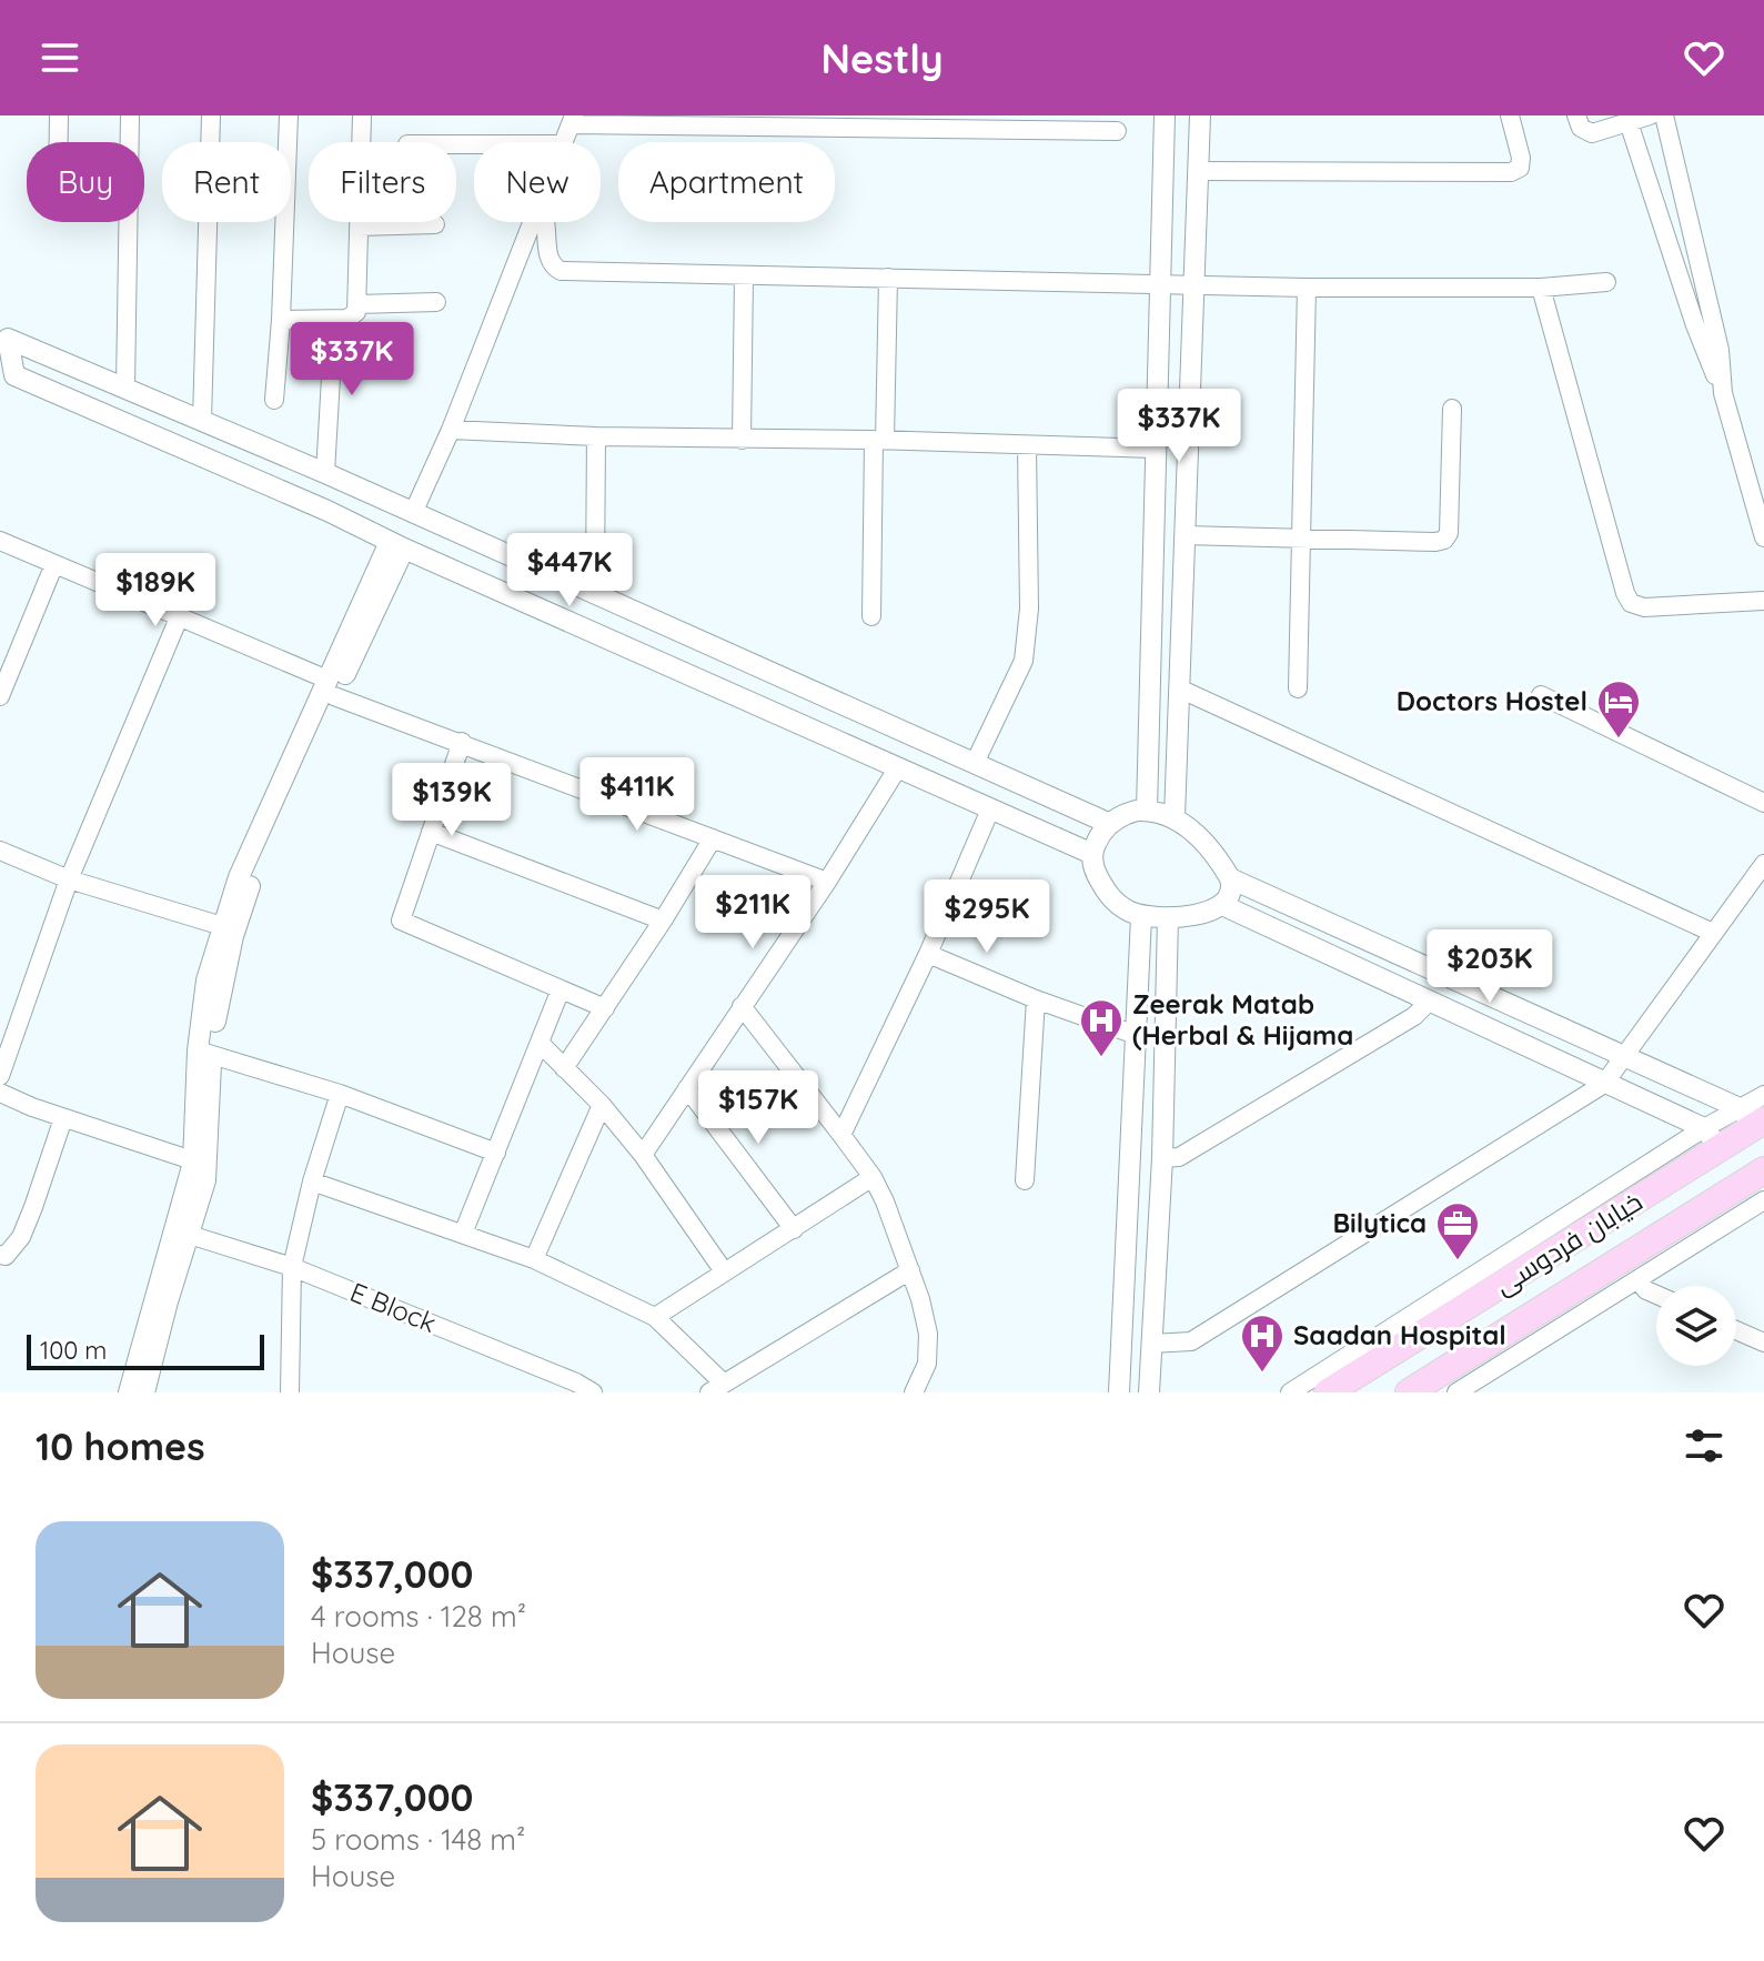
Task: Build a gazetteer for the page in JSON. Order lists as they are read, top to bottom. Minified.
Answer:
{"streets":{"main road":["خیابان فردوسی"],"street":["E Block"]},"places":{"hotel":["Doctors Hostel"],"hospital":["Zeerak Matab (Herbal & Hijama","Saadan Hospital"],"office":["Bilytica"]},"scale_bar":"100 m","page":{"header":"Nestly","chip":["Buy","Rent","Filters","New","Apartment"],"price":["$337K","$337K","$447K","$189K","$411K","$139K","$211K","$295K","$203K","$157K"],"scale":"100 m","heading":"10 homes","list":[{"name":"$337,000","note":"4 rooms · 128 m² · House"},{"name":"$337,000","note":"5 rooms · 148 m² · House"}]}}
